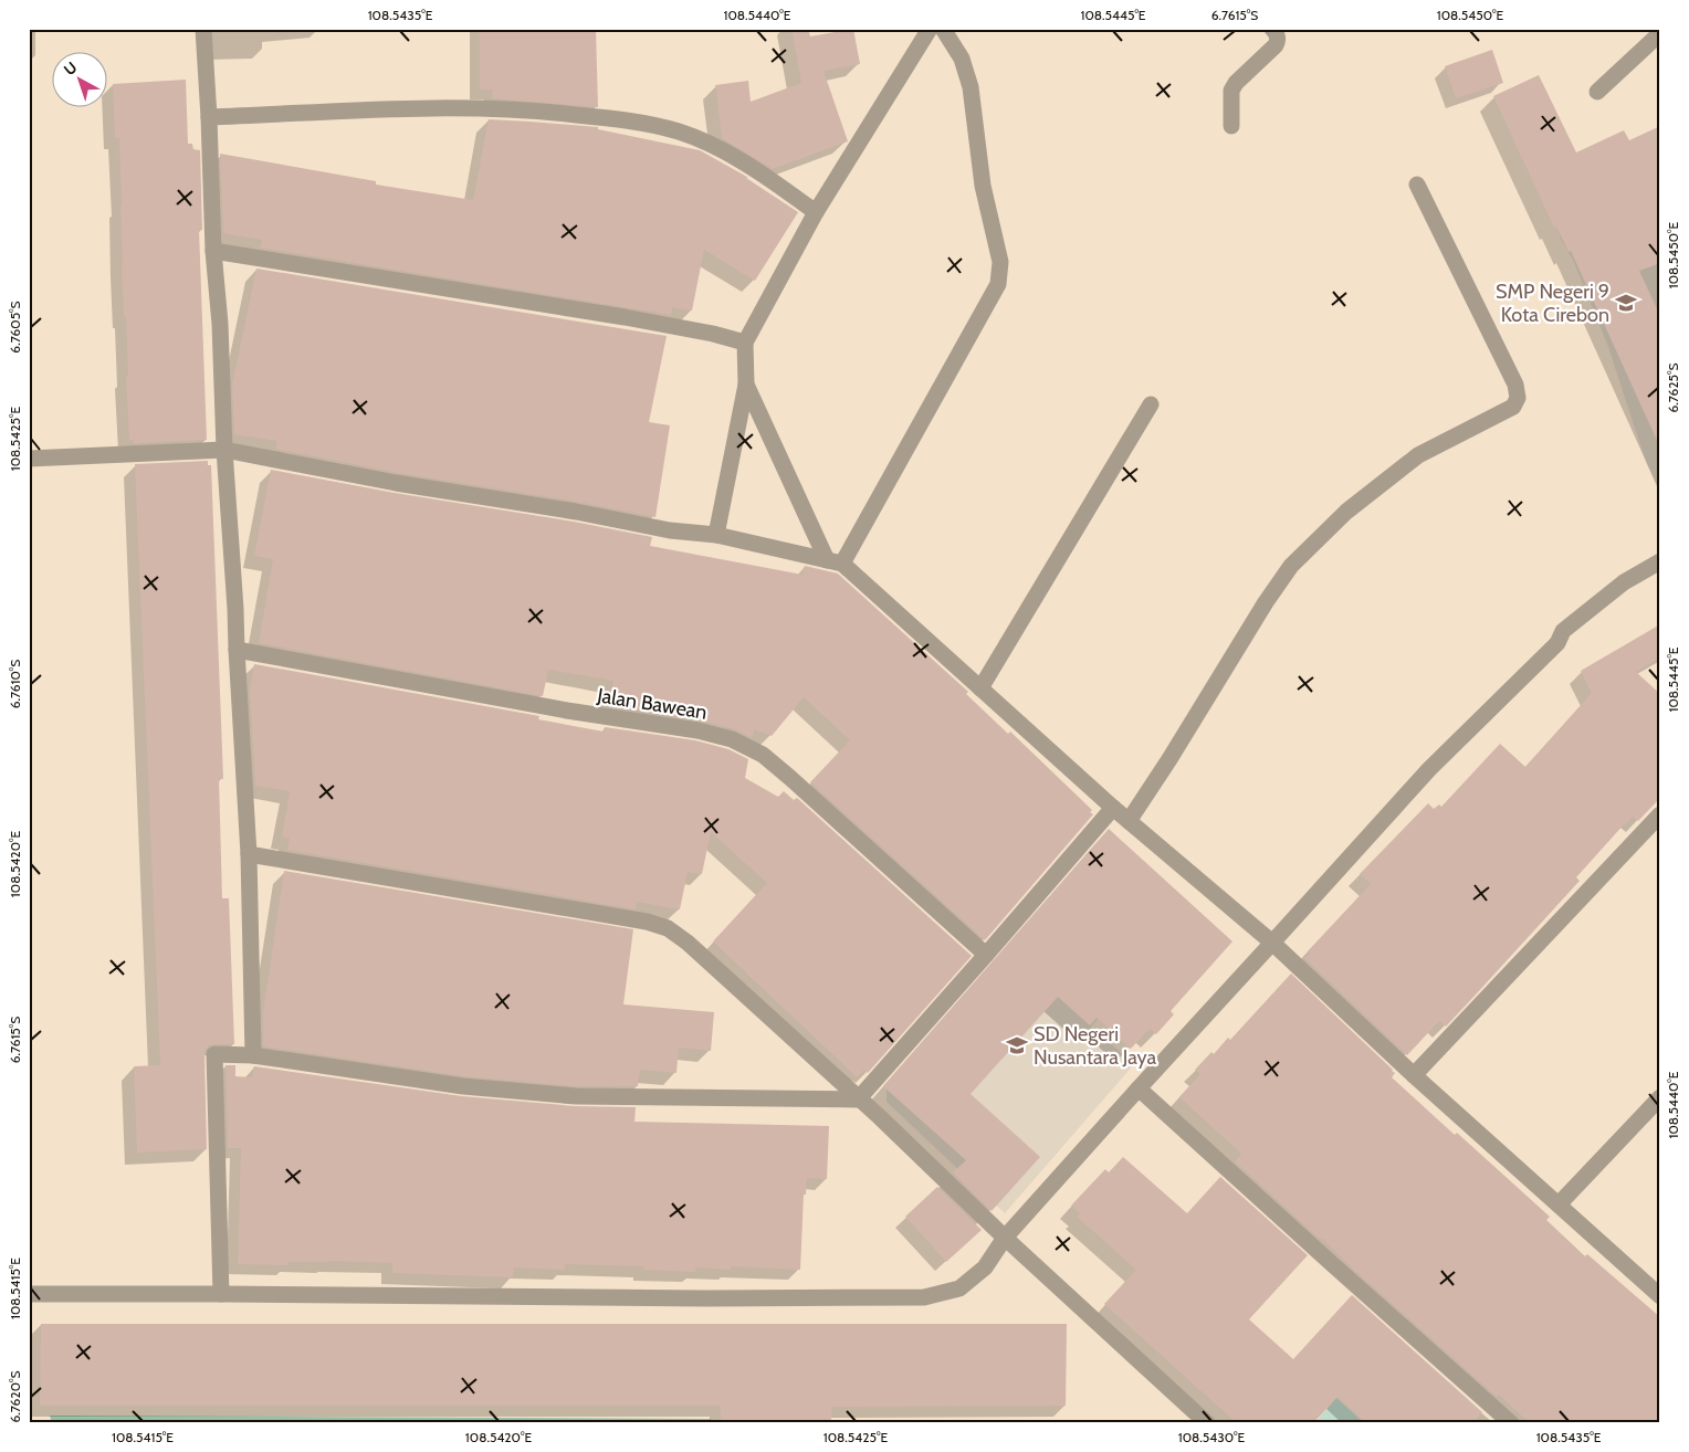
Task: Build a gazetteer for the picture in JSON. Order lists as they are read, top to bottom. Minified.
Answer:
{"streets":{"street":["Jalan Bawean"]},"places":{"school or university":["SMP Negeri 9 Kota Cirebon","SD Negeri Nusantara Jaya"]},"north":"top left","coordinates":["108.5435°E","108.5440°E","108.5445°E","6.7615°S","108.5450°E","6.7605°S","6.7625°S","108.5425°E","6.7610°S","108.5420°E","108.5415°E","6.7620°S","108.5430°E"]}
